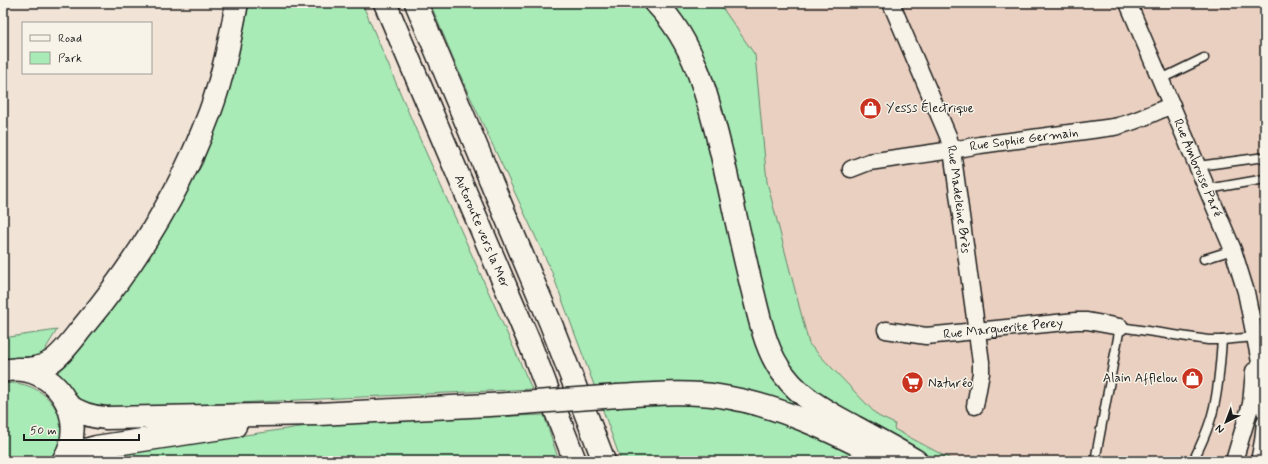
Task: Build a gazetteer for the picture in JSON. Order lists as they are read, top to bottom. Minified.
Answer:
{"streets":{"main road":["Autoroute vers la Mer"],"street":["Rue Sophie Germain","Rue Ambroise Paré","Rue Madeleine Brès","Rue Marguerite Perey"]},"crossings":[["Rue Sophie Germain","Rue Ambroise Paré"],["Rue Sophie Germain","Rue Madeleine Brès"],["Rue Madeleine Brès","Rue Marguerite Perey"]],"places":{"shop":["Yesss Électrique","Alain Afflelou"],"supermarket":["Naturéo"]},"legend":["Road","Park"],"scale_bar":"50 m","north":"bottom left"}
